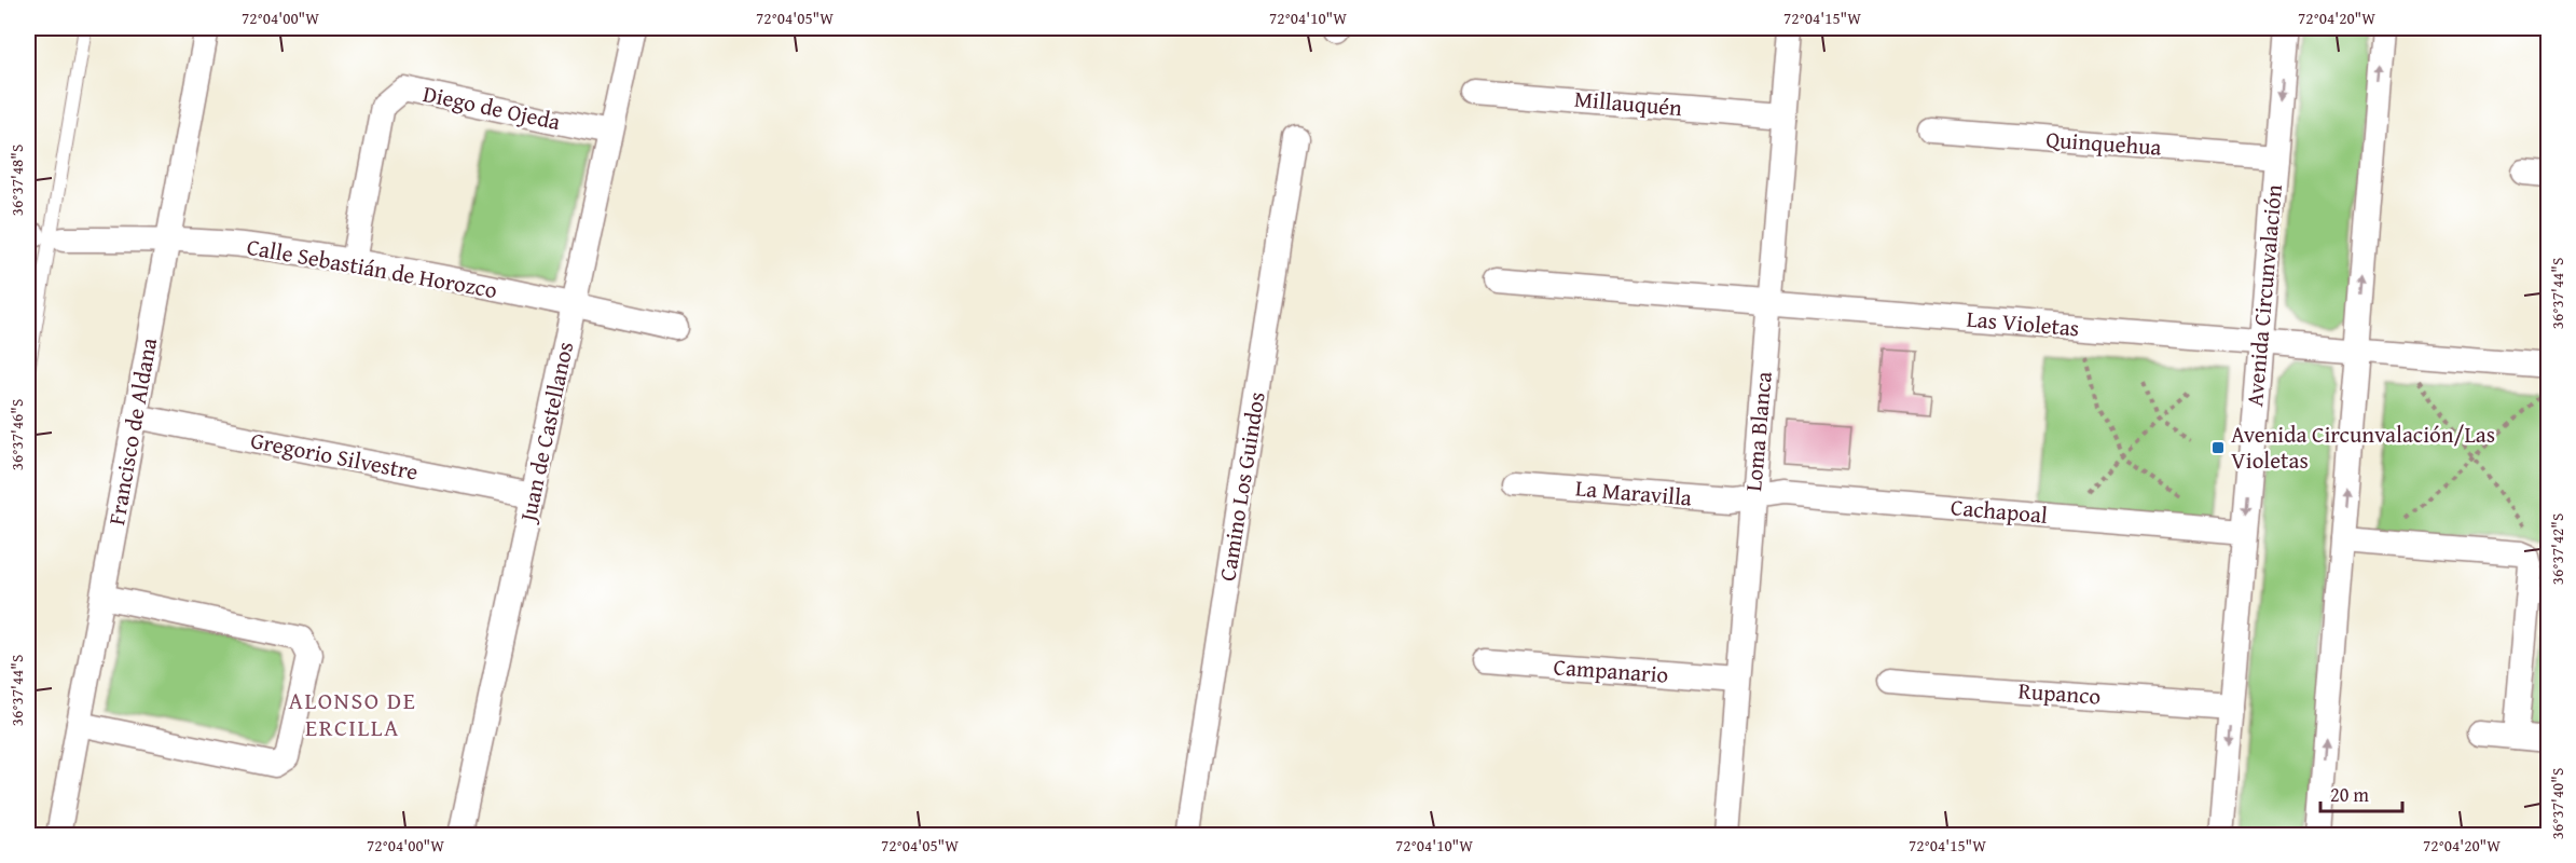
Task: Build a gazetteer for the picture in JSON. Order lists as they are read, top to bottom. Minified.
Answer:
{"streets":{"street":["Millauquén","Diego de Ojeda","Quinquehua","Calle Sebastián de Horozco","Avenida Circunvalación","Las Violetas","Francisco de Aldana","Juan de Castellanos","Loma Blanca","Gregorio Silvestre","Camino Los Guindos","La Maravilla","Cachapoal","Campanario","Rupanco"]},"crossings":[["Millauquén","Loma Blanca"],["Diego de Ojeda","Calle Sebastián de Horozco"],["Diego de Ojeda","Juan de Castellanos"],["Quinquehua","Avenida Circunvalación"],["Calle Sebastián de Horozco","Francisco de Aldana"],["Calle Sebastián de Horozco","Juan de Castellanos"],["Avenida Circunvalación","Las Violetas"],["Avenida Circunvalación","Cachapoal"],["Avenida Circunvalación","Rupanco"],["Las Violetas","Loma Blanca"],["Francisco de Aldana","Gregorio Silvestre"],["Juan de Castellanos","Gregorio Silvestre"],["Loma Blanca","La Maravilla"],["Loma Blanca","Cachapoal"],["Loma Blanca","Campanario"],["La Maravilla","Cachapoal"]],"districts":["ALONSO DE ERCILLA"],"places":{"transit":["Avenida Circunvalación/Las Violetas"]},"scale_bar":"20 m","coordinates":["72°04'00\"W","72°04'05\"W","72°04'10\"W","72°04'15\"W","72°04'20\"W","36°37'48\"S","36°37'44\"S","36°37'46\"S","36°37'42\"S","36°37'40\"S"]}
